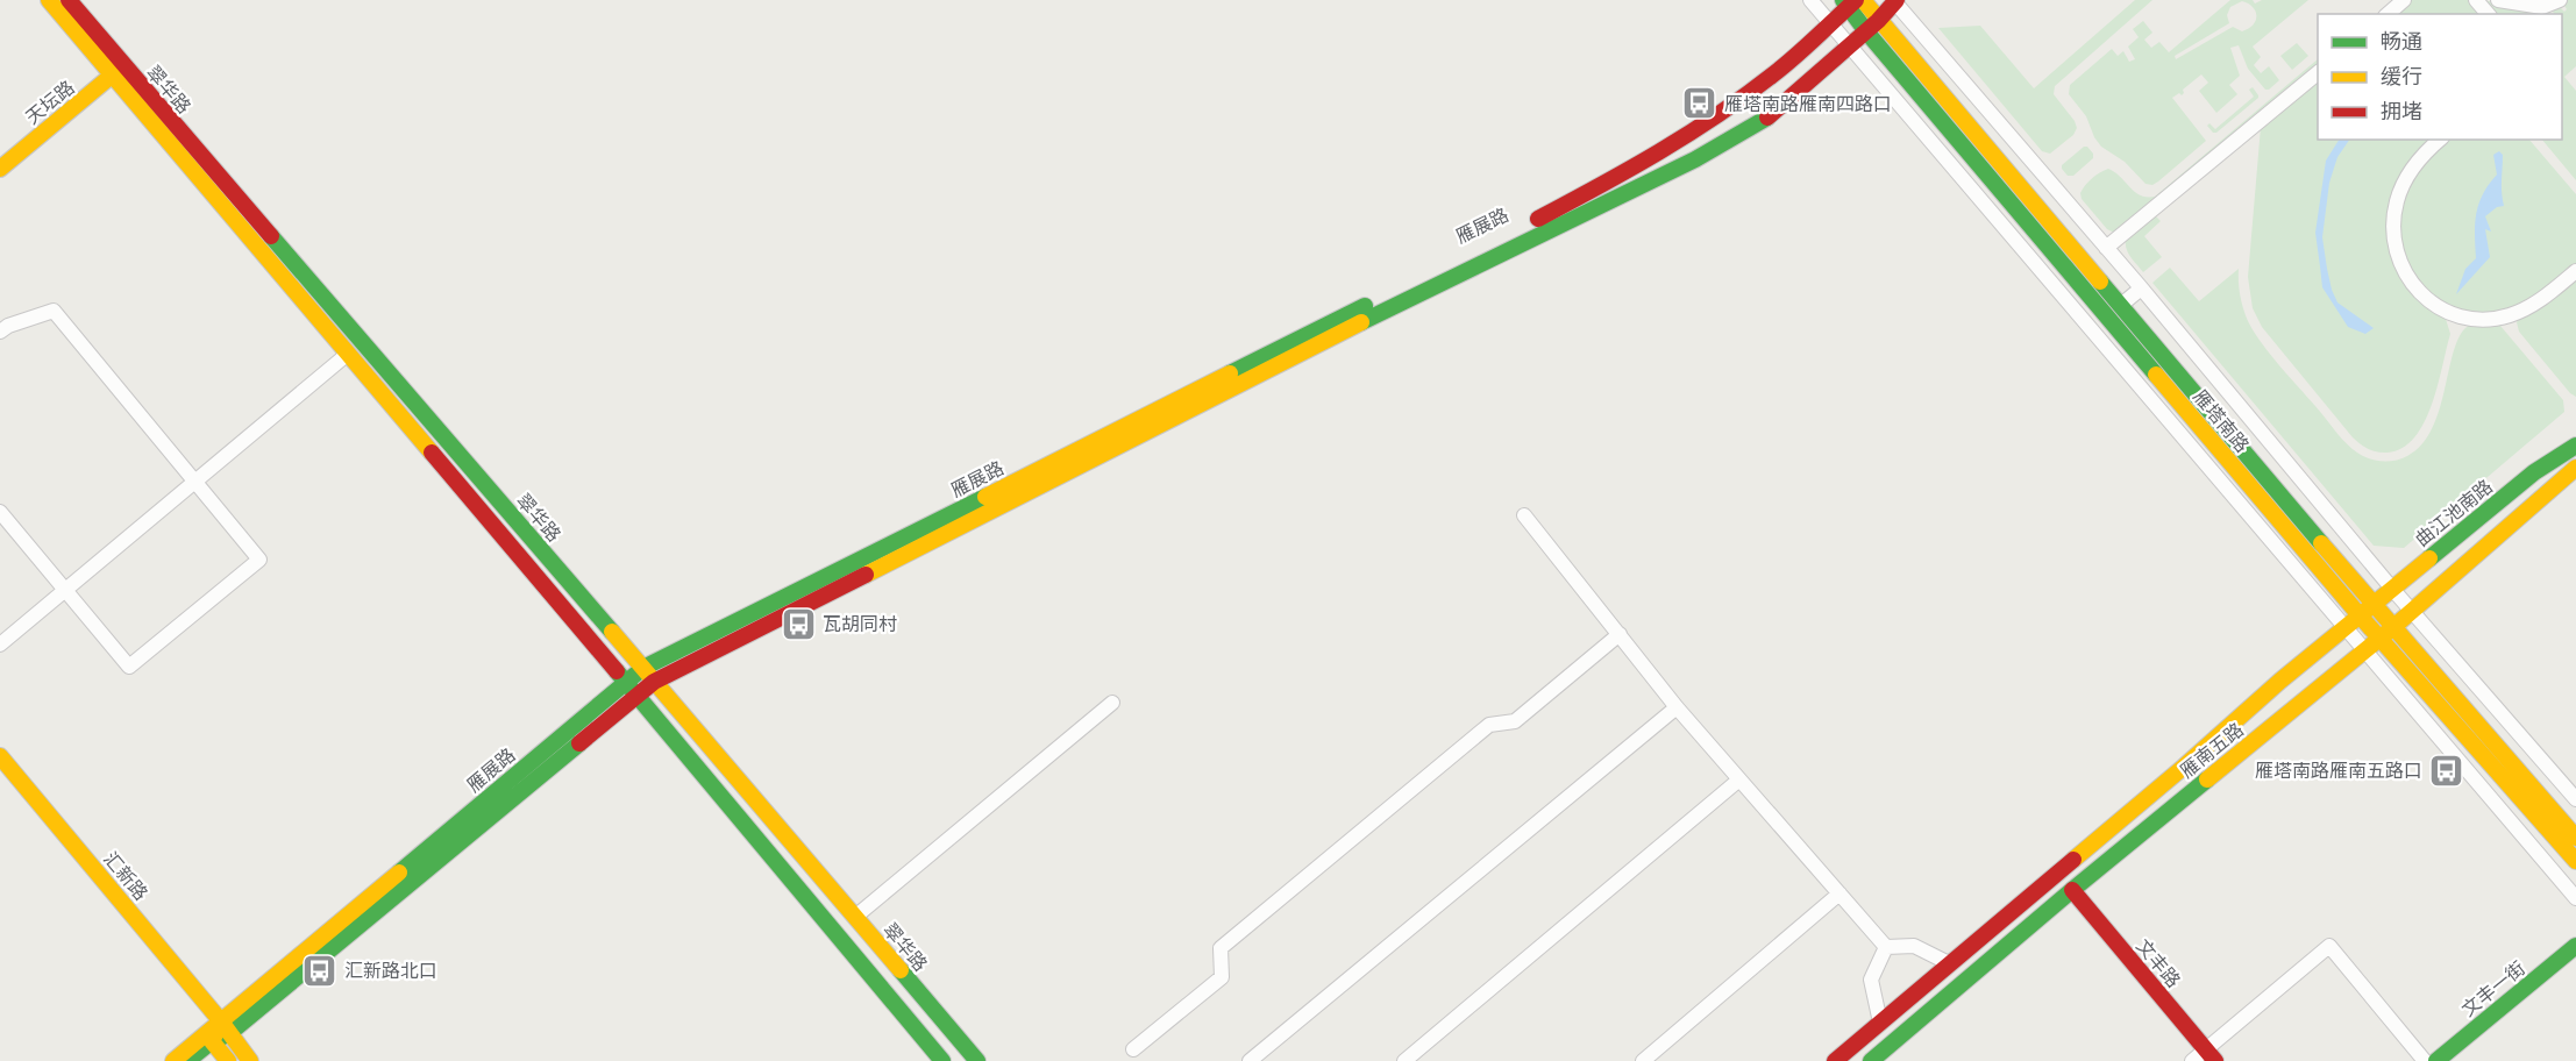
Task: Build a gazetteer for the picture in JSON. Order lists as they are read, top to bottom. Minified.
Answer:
{"streets":{"main road":["翠华路","天坛路","雁展路","雁塔南路","曲江池南路","雁南五路","汇新路","文丰路","文丰一街"]},"crossings":[["翠华路","天坛路"],["翠华路","雁展路"],["雁展路","雁塔南路"],["雁展路","汇新路"],["雁塔南路","曲江池南路"],["雁塔南路","雁南五路"],["曲江池南路","雁南五路"],["雁南五路","文丰路"]],"places":{"bus stop":["雁塔南路雁南四路口","瓦胡同村","雁塔南路雁南五路口","汇新路北口"]},"legend":["畅通","缓行","拥堵"]}
